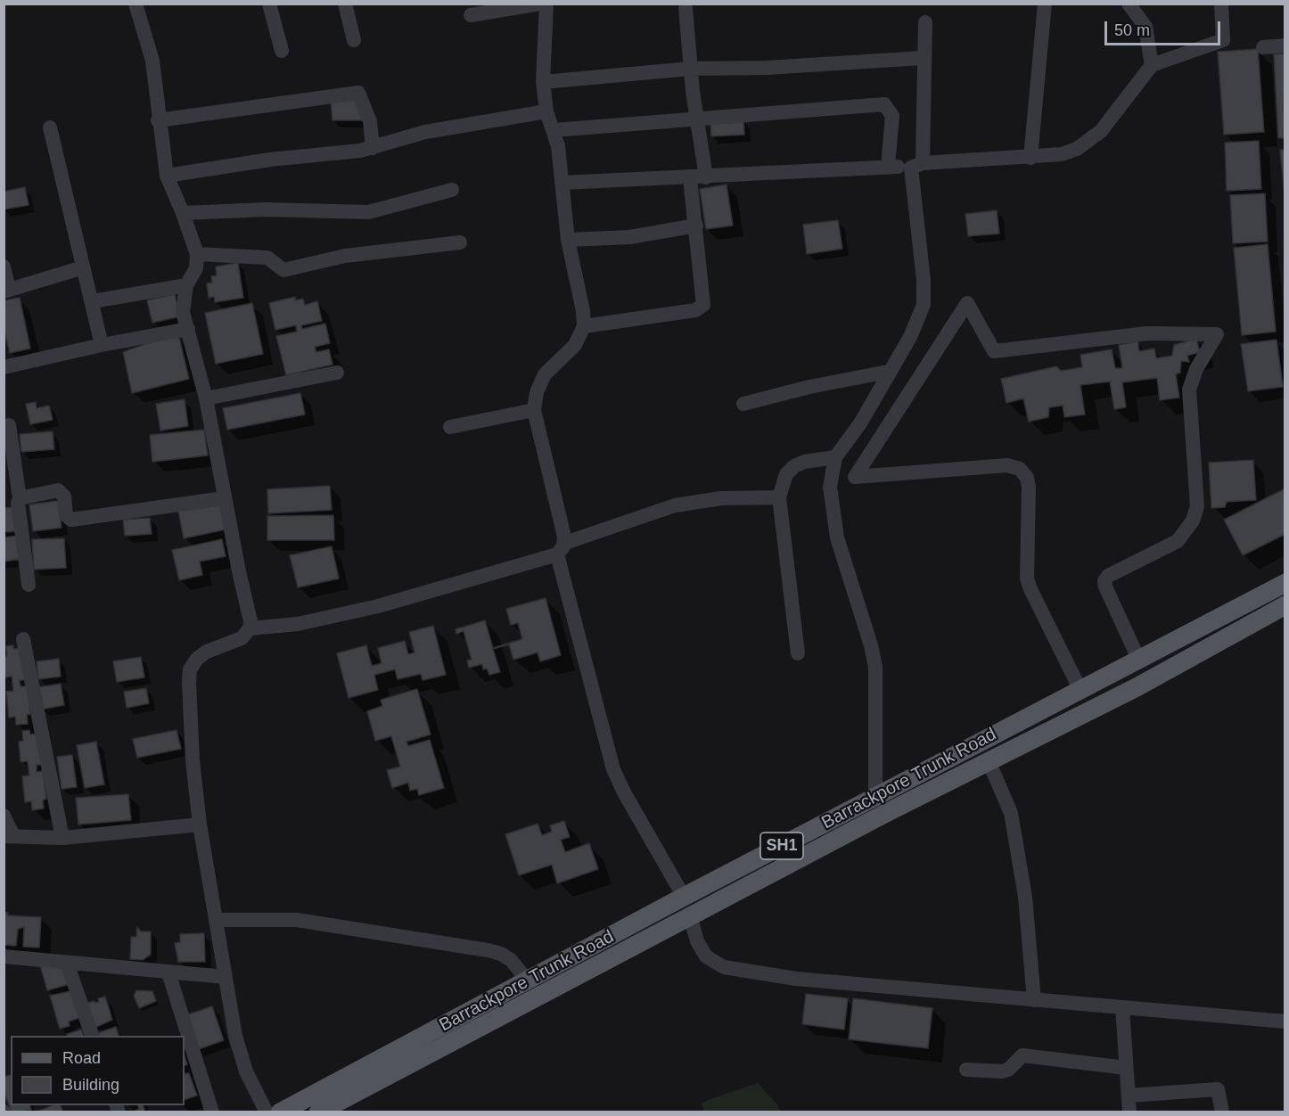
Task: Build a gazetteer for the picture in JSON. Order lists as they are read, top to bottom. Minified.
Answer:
{"streets":{"main road":["Barrackpore Trunk Road","SH1"]},"legend":["Road","Building"],"scale_bar":"50 m"}
